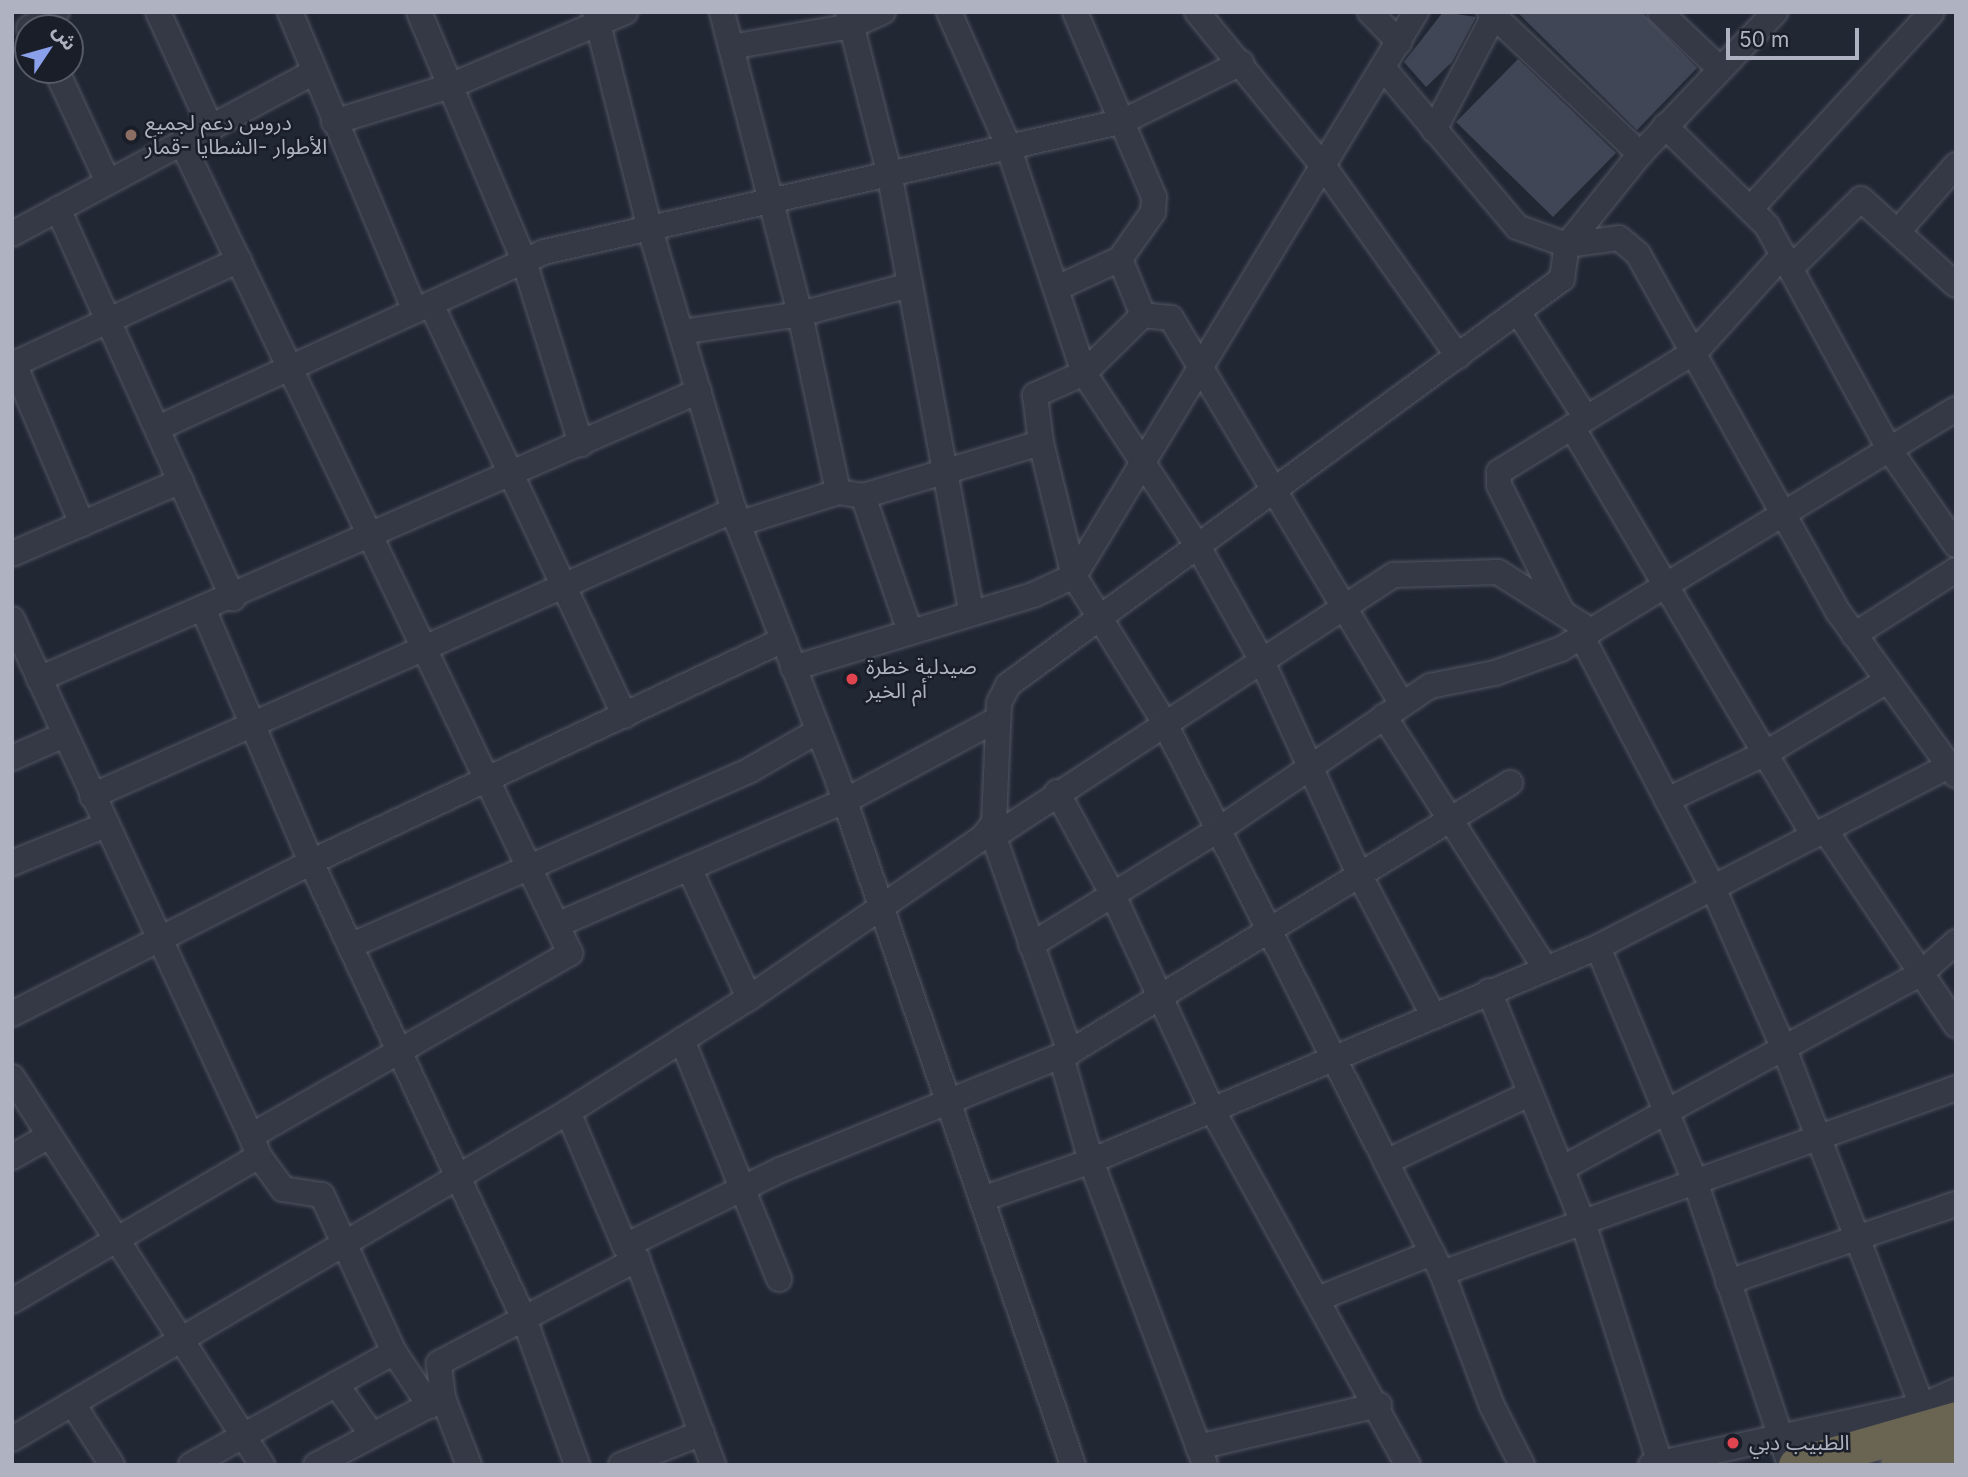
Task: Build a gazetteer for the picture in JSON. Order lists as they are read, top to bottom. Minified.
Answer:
{"places":["دروس دعم لجميع الأطوار -الشطايا -قمار","صيدلية خطرة أم الخير","الطبيب دبي"],"scale_bar":"50 m","north":"top right"}
